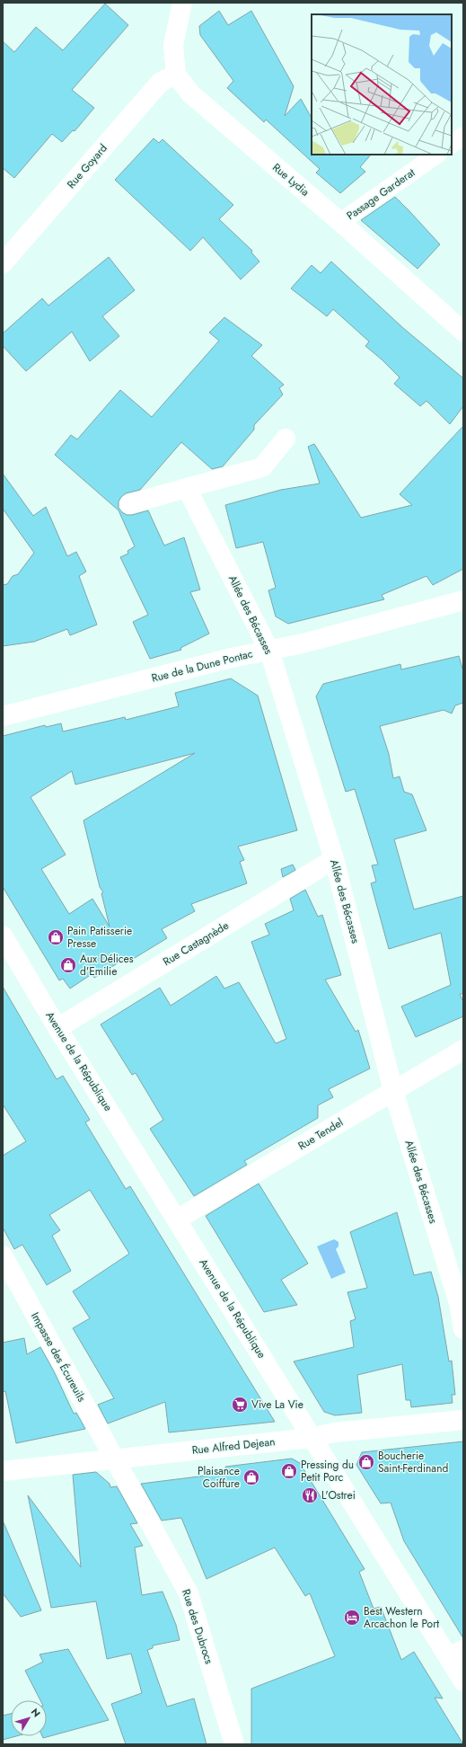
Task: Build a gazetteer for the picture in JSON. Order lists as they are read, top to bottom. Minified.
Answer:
{"streets":{"street":["Rue Goyard","Rue Lydia","Passage Garderat","Allée des Bécasses","Rue de la Dune Pontac","Rue Castagnède","Avenue de la République","Rue Tendel","Impasse des Écureuils","Rue Alfred Dejean","Rue des Dubrocs"]},"crossings":[["Rue Goyard","Rue Lydia"],["Rue Lydia","Passage Garderat"],["Allée des Bécasses","Rue de la Dune Pontac"],["Allée des Bécasses","Rue Castagnède"],["Allée des Bécasses","Rue Tendel"],["Rue Castagnède","Avenue de la République"],["Avenue de la République","Rue Tendel"],["Avenue de la République","Rue Alfred Dejean"],["Impasse des Écureuils","Rue Alfred Dejean"],["Impasse des Écureuils","Rue des Dubrocs"],["Rue Alfred Dejean","Rue des Dubrocs"]],"places":{"shop":["Pain Patisserie Presse","Aux Délices d'Emilie","Boucherie Saint-Ferdinand","Pressing du Petit Porc","Plaisance Coiffure"],"supermarket":["Vive La Vie"],"restaurant":["L'Ostrei"],"hotel":["Best Western Arcachon le Port"]},"north":"top right"}
